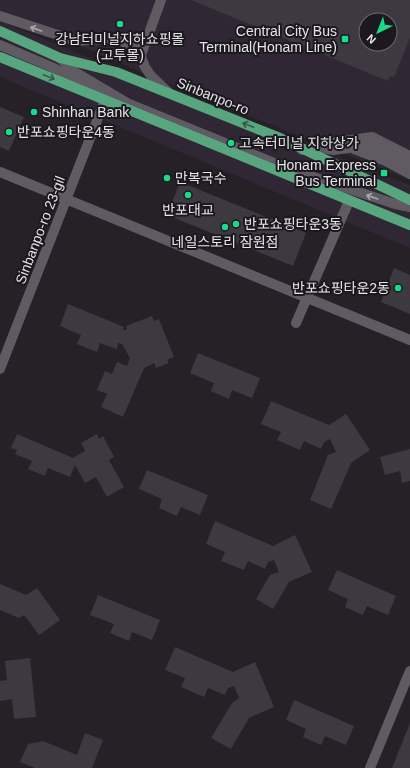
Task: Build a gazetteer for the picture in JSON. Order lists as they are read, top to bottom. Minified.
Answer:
{"streets":{"main road":["Sinbanpo-ro"],"street":["Sinbanpo-ro 23-gil"]},"places":{"other":["강남터미널지하쇼핑몰 (고투몰)","Shinhan Bank","반포쇼핑타운4동","고속터미널 지하상가","만복국수","반포대교","반포쇼핑타운3동","네일스토리 잠원점","반포쇼핑타운2동"],"transit":["Central City Bus Terminal(Honam Line)","Honam Express Bus Terminal"]},"north":"bottom left"}
